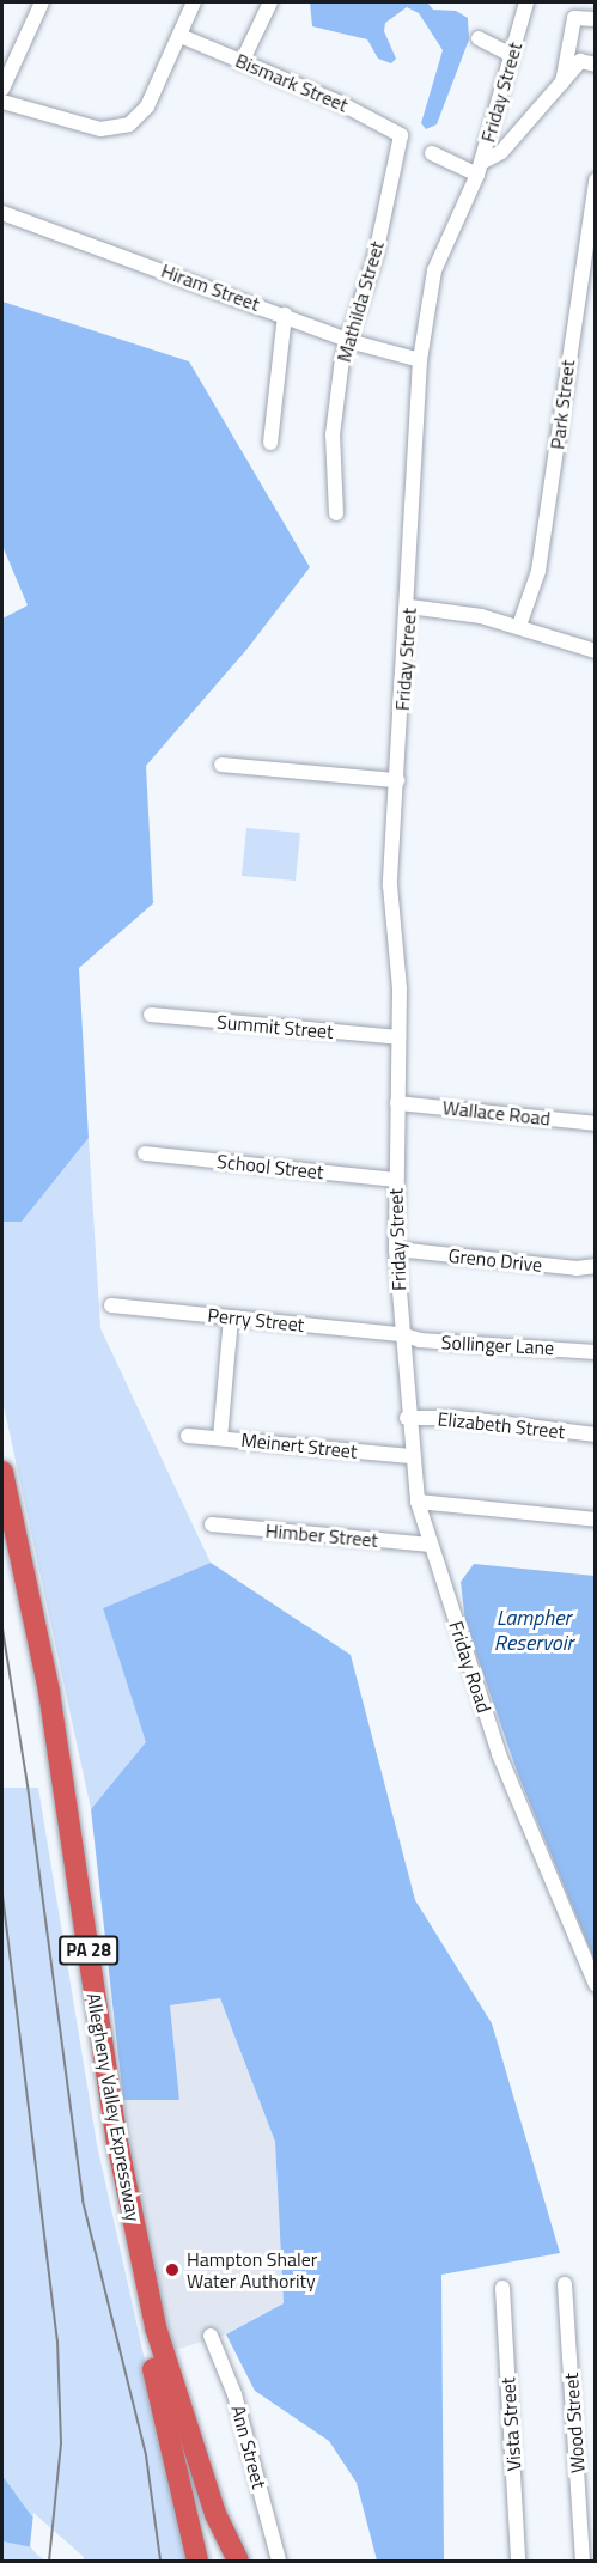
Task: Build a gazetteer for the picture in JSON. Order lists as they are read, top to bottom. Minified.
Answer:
{"streets":{"highway":["PA 28","Allegheny Valley Expressway"],"street":["Bismark Street","Friday Street","Hiram Street","Mathilda Street","Park Street","Summit Street","Wallace Road","School Street","Greno Drive","Perry Street","Sollinger Lane","Elizabeth Street","Meinert Street","Himber Street","Friday Road","Wood Street","Vista Street","Ann Street"]},"crossings":[["Bismark Street","Mathilda Street"],["Friday Street","Hiram Street"],["Friday Street","Summit Street"],["Friday Street","Wallace Road"],["Friday Street","School Street"],["Friday Street","Greno Drive"],["Friday Street","Perry Street"],["Friday Street","Sollinger Lane"],["Friday Street","Friday Road"],["Hiram Street","Mathilda Street"],["Perry Street","Sollinger Lane"],["Perry Street","Friday Road"],["Sollinger Lane","Friday Road"],["Elizabeth Street","Friday Road"],["Meinert Street","Friday Road"],["Himber Street","Friday Road"]],"water":["Lampher Reservoir"],"places":["Hampton Shaler Water Authority"]}
